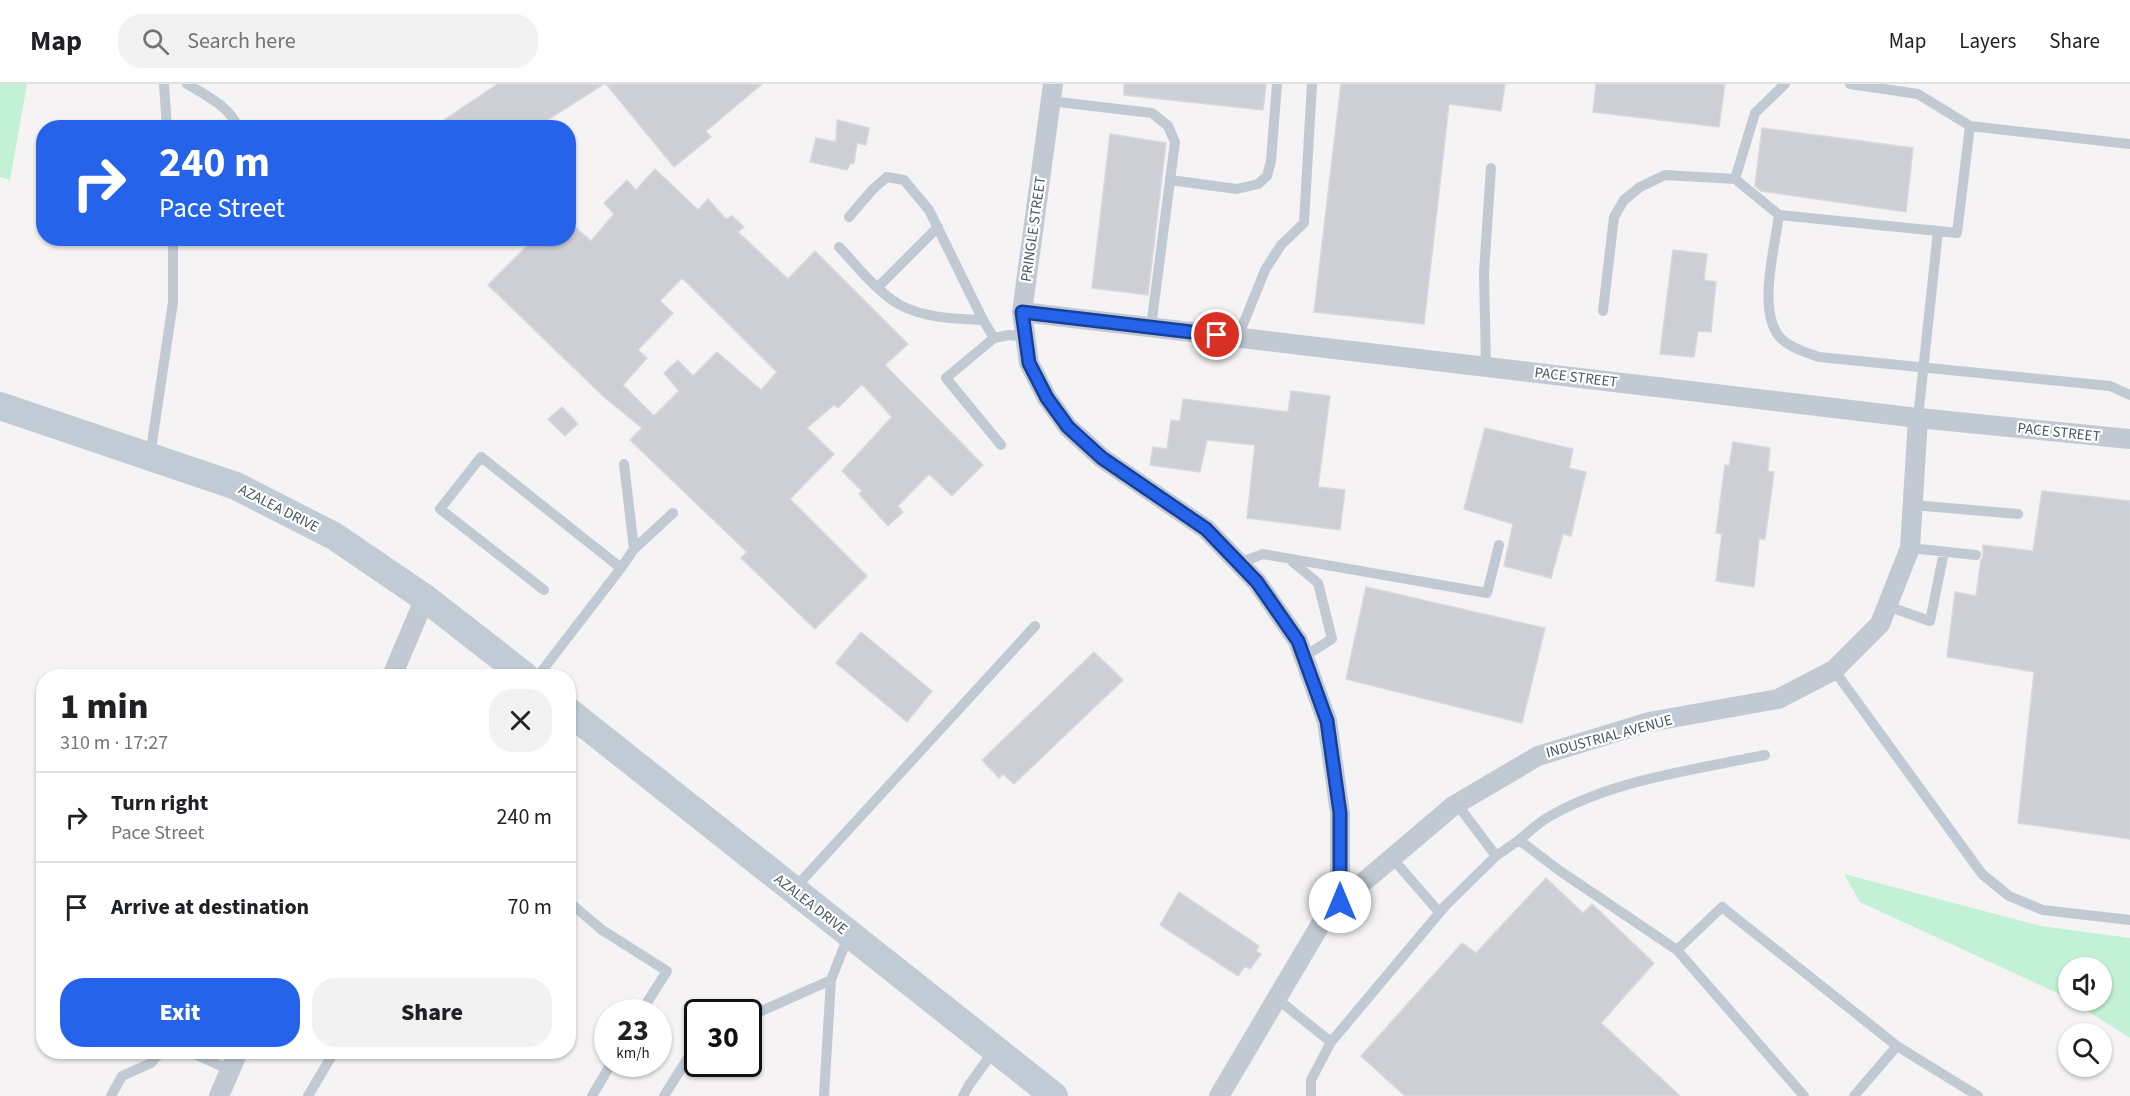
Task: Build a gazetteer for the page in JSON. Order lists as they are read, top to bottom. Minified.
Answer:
{"streets":{"street":["PRINGLE STREET","PACE STREET","AZALEA DRIVE","INDUSTRIAL AVENUE"]},"crossings":[["PRINGLE STREET","PACE STREET"],["PRINGLE STREET","INDUSTRIAL AVENUE"],["PACE STREET","INDUSTRIAL AVENUE"]],"page":{"header":"Map","search":"Search here","nav":["Map","Layers","Share"],"turn":["240 m","Pace Street"],"heading":["1 min","310 m · 17:27"],"list":[{"name":"Turn right","note":"Pace Street","value":"240 m"},{"name":"Arrive at destination","value":"70 m"}],"buttons":["Exit","Share"],"speed":"23 km/h","limit":"30"}}
